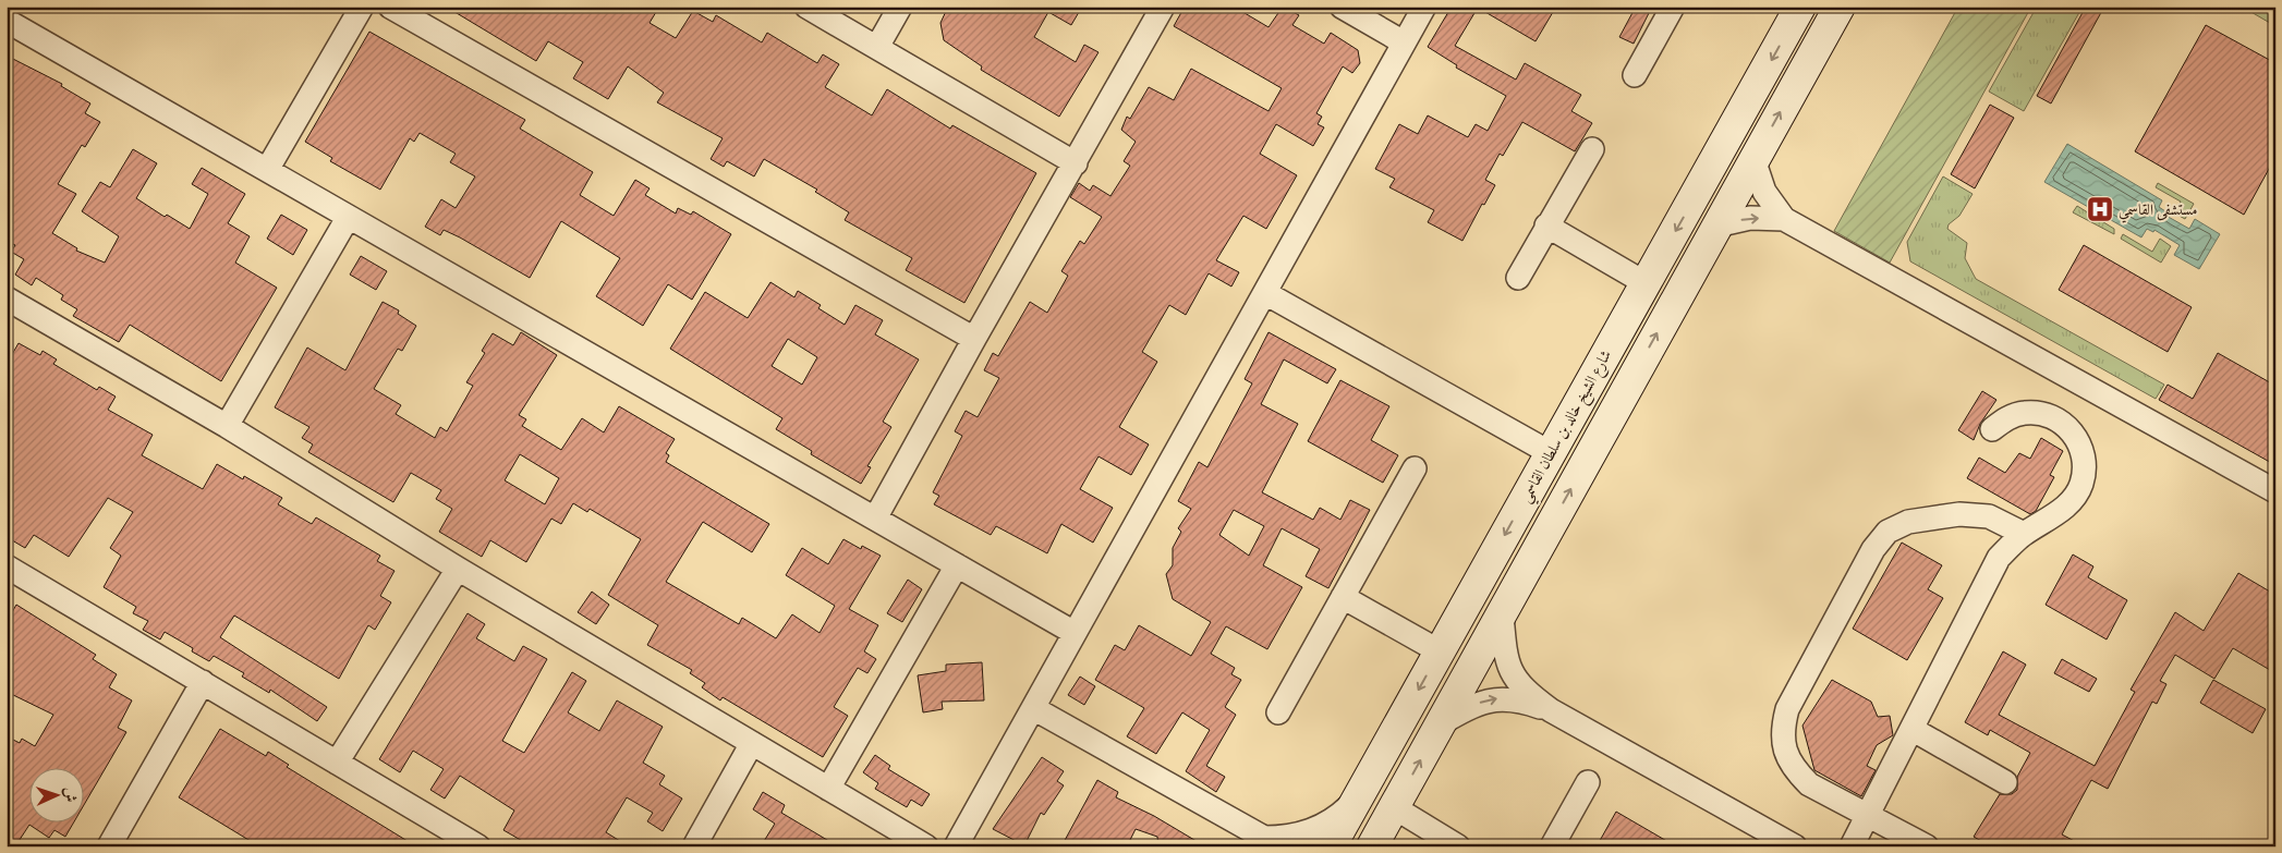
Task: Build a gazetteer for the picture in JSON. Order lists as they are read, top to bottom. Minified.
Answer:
{"streets":{"main road":["شارع الشيخ خالد بن سلطان القاسمي"]},"places":{"hospital":["مستشفى القاسمي"]},"north":"right"}
